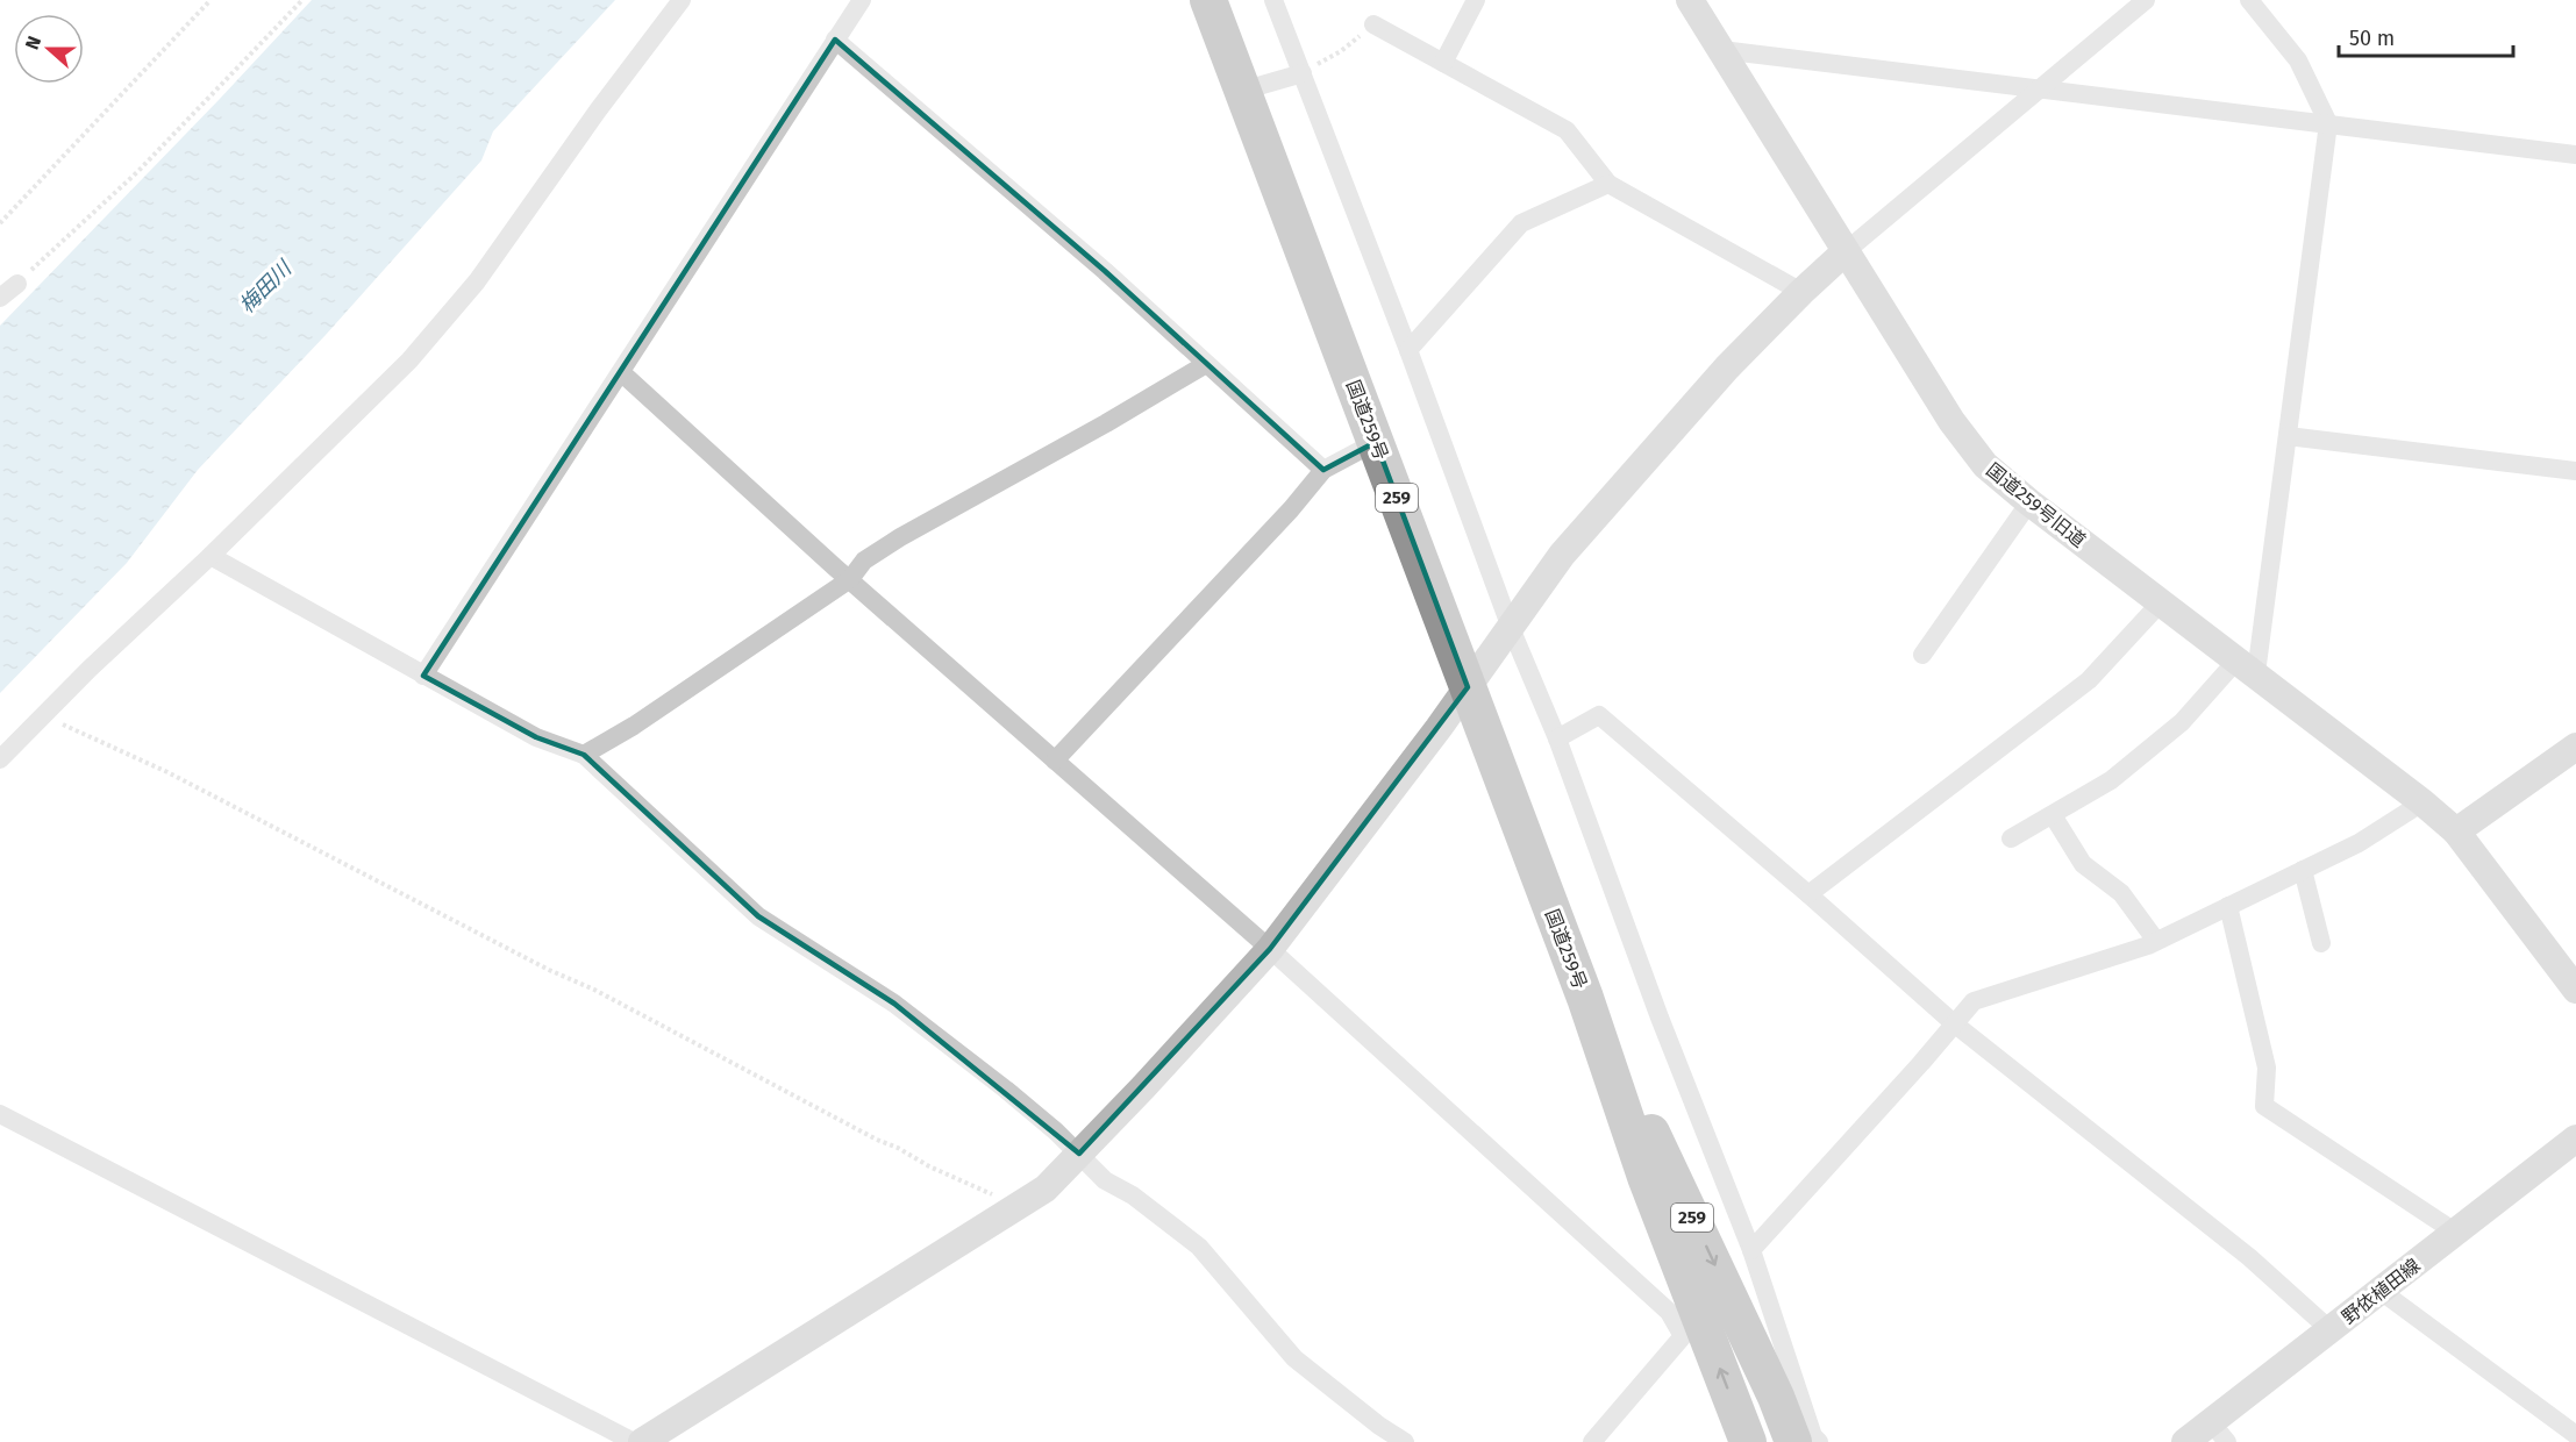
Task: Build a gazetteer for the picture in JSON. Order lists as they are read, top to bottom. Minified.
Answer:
{"streets":{"highway":["国道259号","259"],"street":["国道259号旧道","野依植田線"]},"water":["梅田川"],"scale_bar":"50 m","north":"left"}
